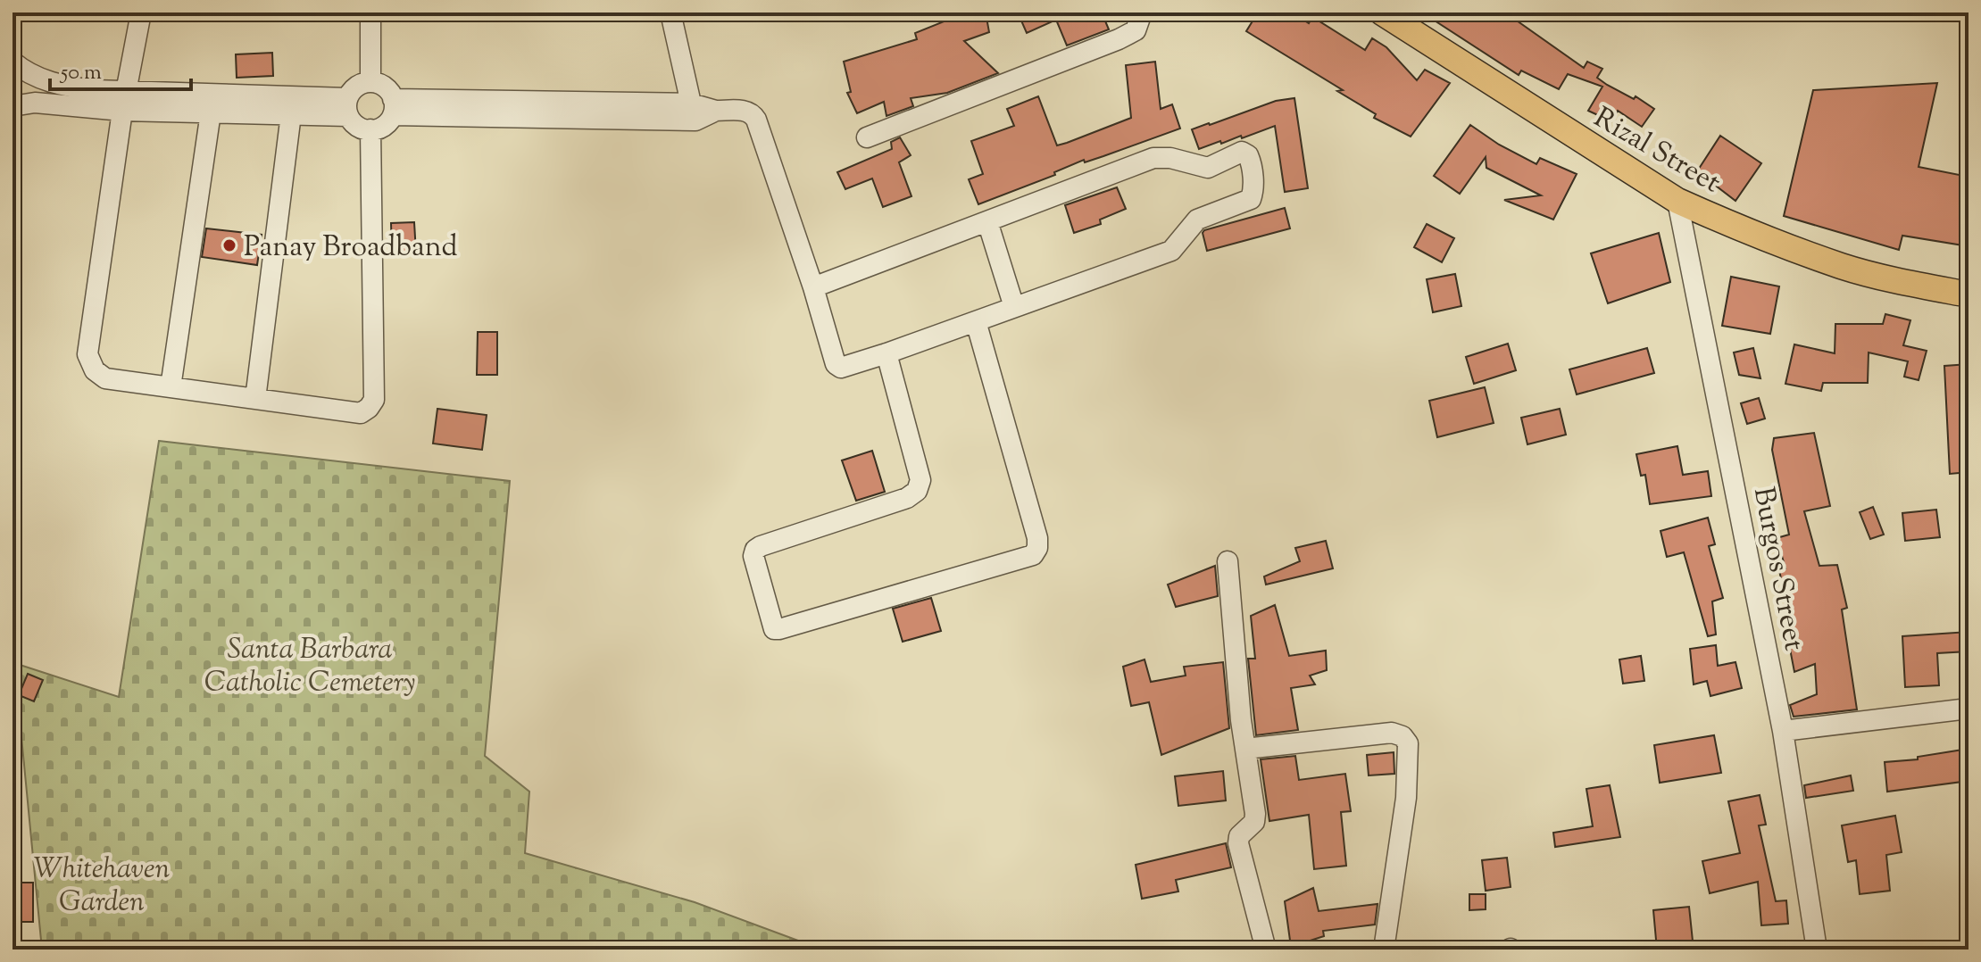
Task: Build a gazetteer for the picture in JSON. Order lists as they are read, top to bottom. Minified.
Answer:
{"streets":{"main road":["Rizal Street"],"street":["Burgos Street"]},"crossings":[["Rizal Street","Burgos Street"]],"parks":["Santa Barbara Catholic Cemetery","Whitehaven Garden"],"places":["Panay Broadband"],"scale_bar":"50 m"}
